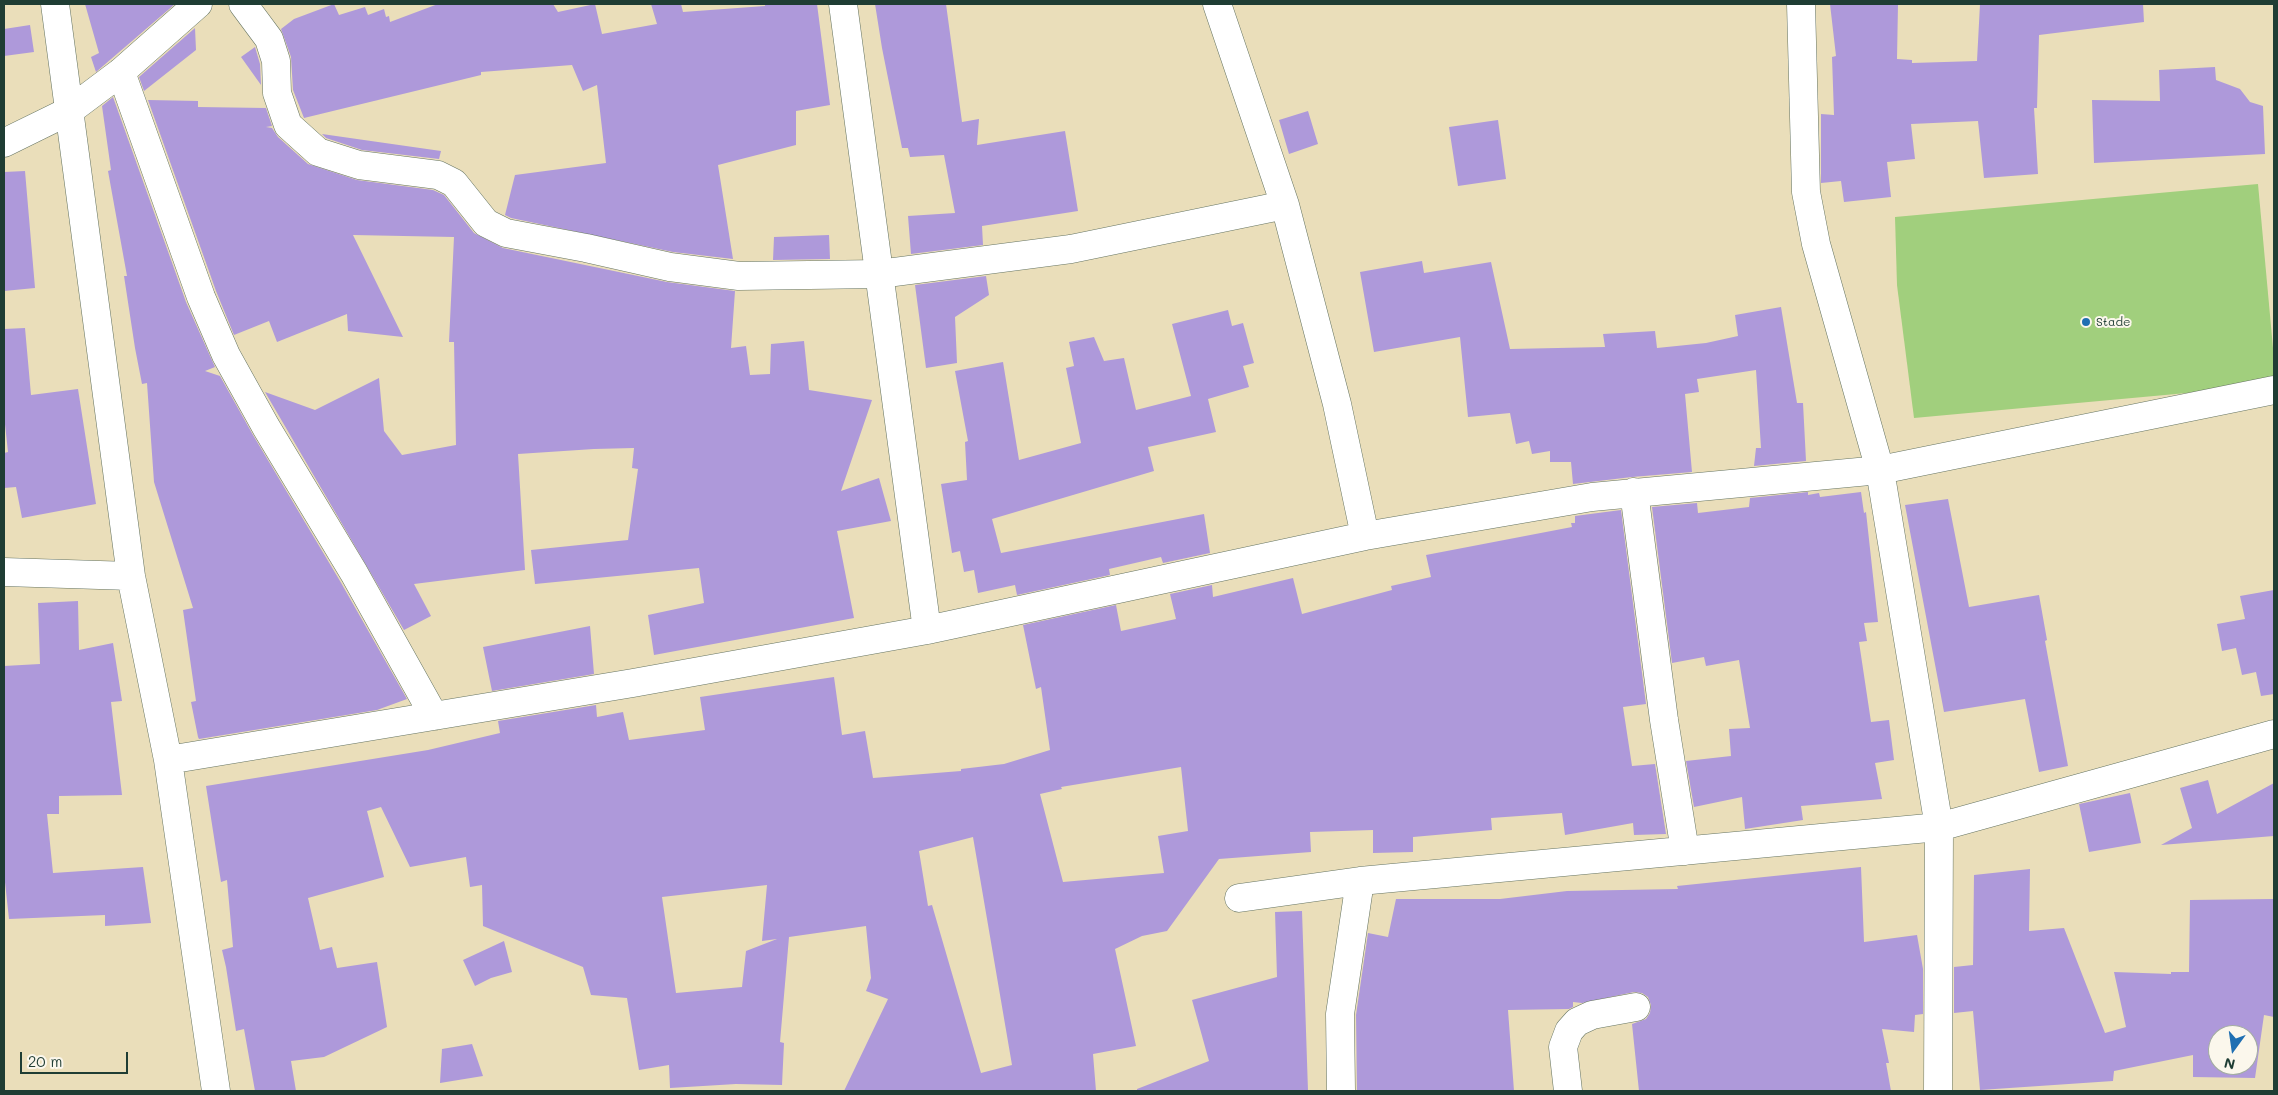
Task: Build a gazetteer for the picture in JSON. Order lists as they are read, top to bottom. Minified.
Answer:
{"places":["Stade"],"scale_bar":"20 m","north":"bottom"}
